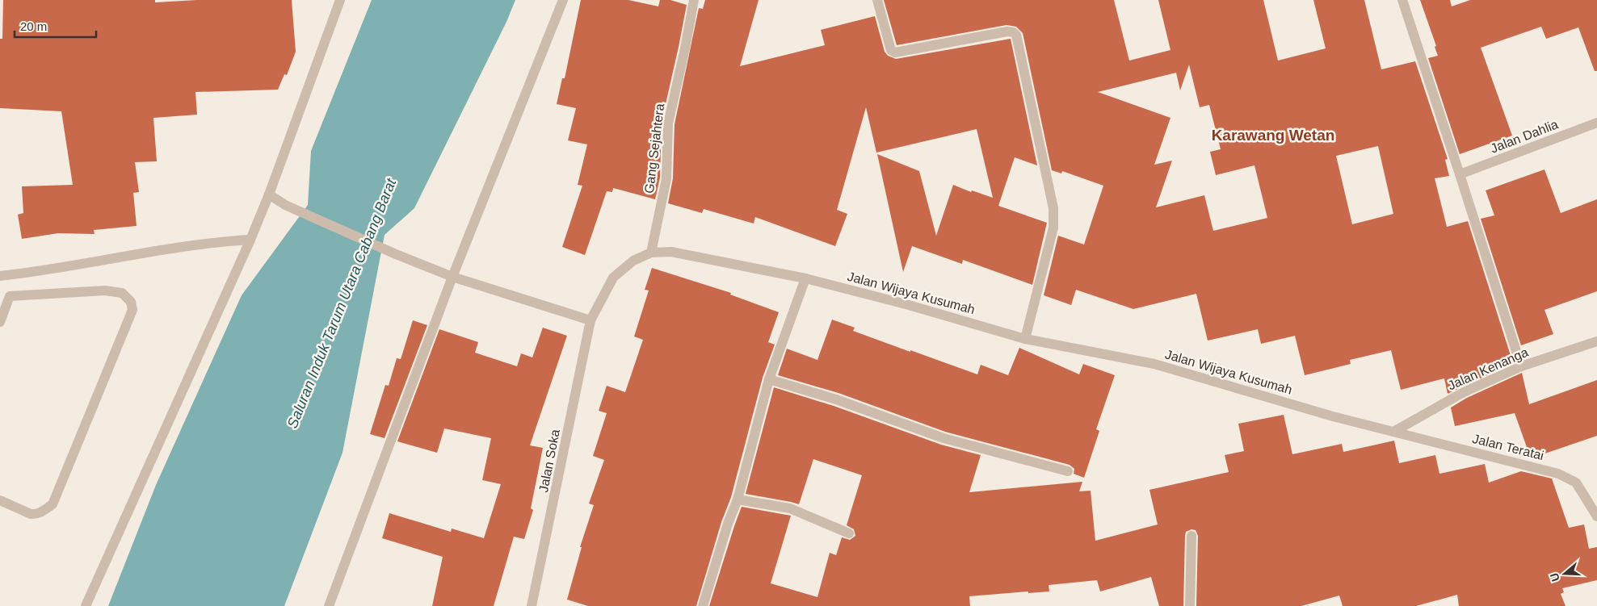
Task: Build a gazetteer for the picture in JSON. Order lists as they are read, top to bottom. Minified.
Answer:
{"streets":{"street":["Jalan Dahlia","Gang Sejahtera","Jalan Wijaya Kusumah","Jalan Kenanga","Jalan Teratai","Jalan Soka"]},"crossings":[["Gang Sejahtera","Jalan Wijaya Kusumah"],["Jalan Wijaya Kusumah","Jalan Kenanga"],["Jalan Wijaya Kusumah","Jalan Teratai"],["Jalan Wijaya Kusumah","Jalan Soka"],["Jalan Kenanga","Jalan Teratai"]],"districts":["Karawang Wetan"],"water":["Saluran Induk Tarum Utara Cabang Barat"],"scale_bar":"20 m","north":"left"}
